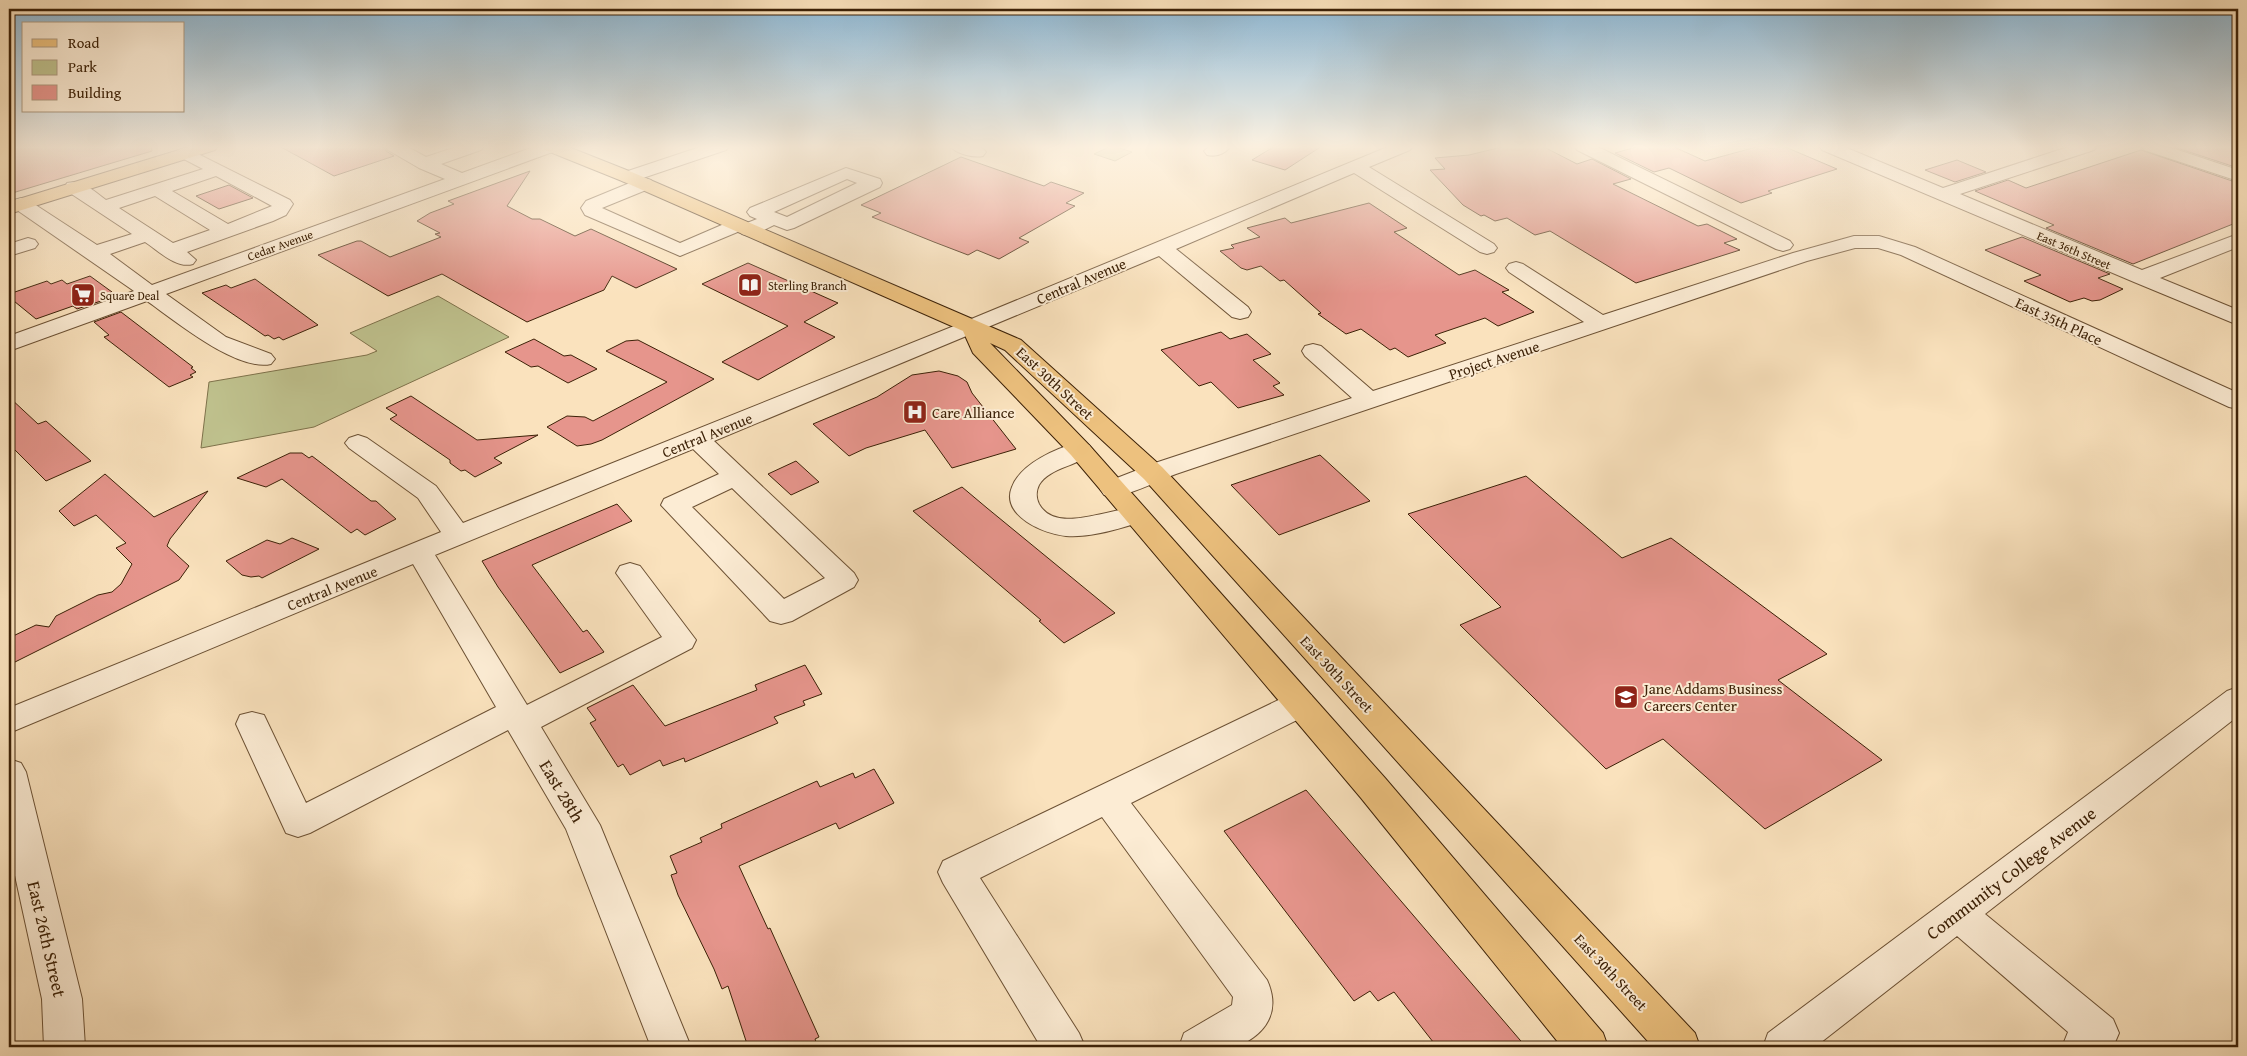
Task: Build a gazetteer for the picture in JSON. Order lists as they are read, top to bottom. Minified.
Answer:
{"streets":{"main road":["East 30th Street"],"street":["Cedar Avenue","East 36th Street","Central Avenue","East 35th Place","Project Avenue","East 28th","Community College Avenue","East 26th Street"]},"crossings":[["Central Avenue","East 30th Street"],["Central Avenue","East 28th"],["East 35th Place","Project Avenue"],["Project Avenue","East 30th Street"]],"places":{"library":["Sterling Branch"],"supermarket":["Square Deal"],"hospital":["Care Alliance"],"school or university":["Jane Addams Business Careers Center"]},"legend":["Road","Park","Building"]}
